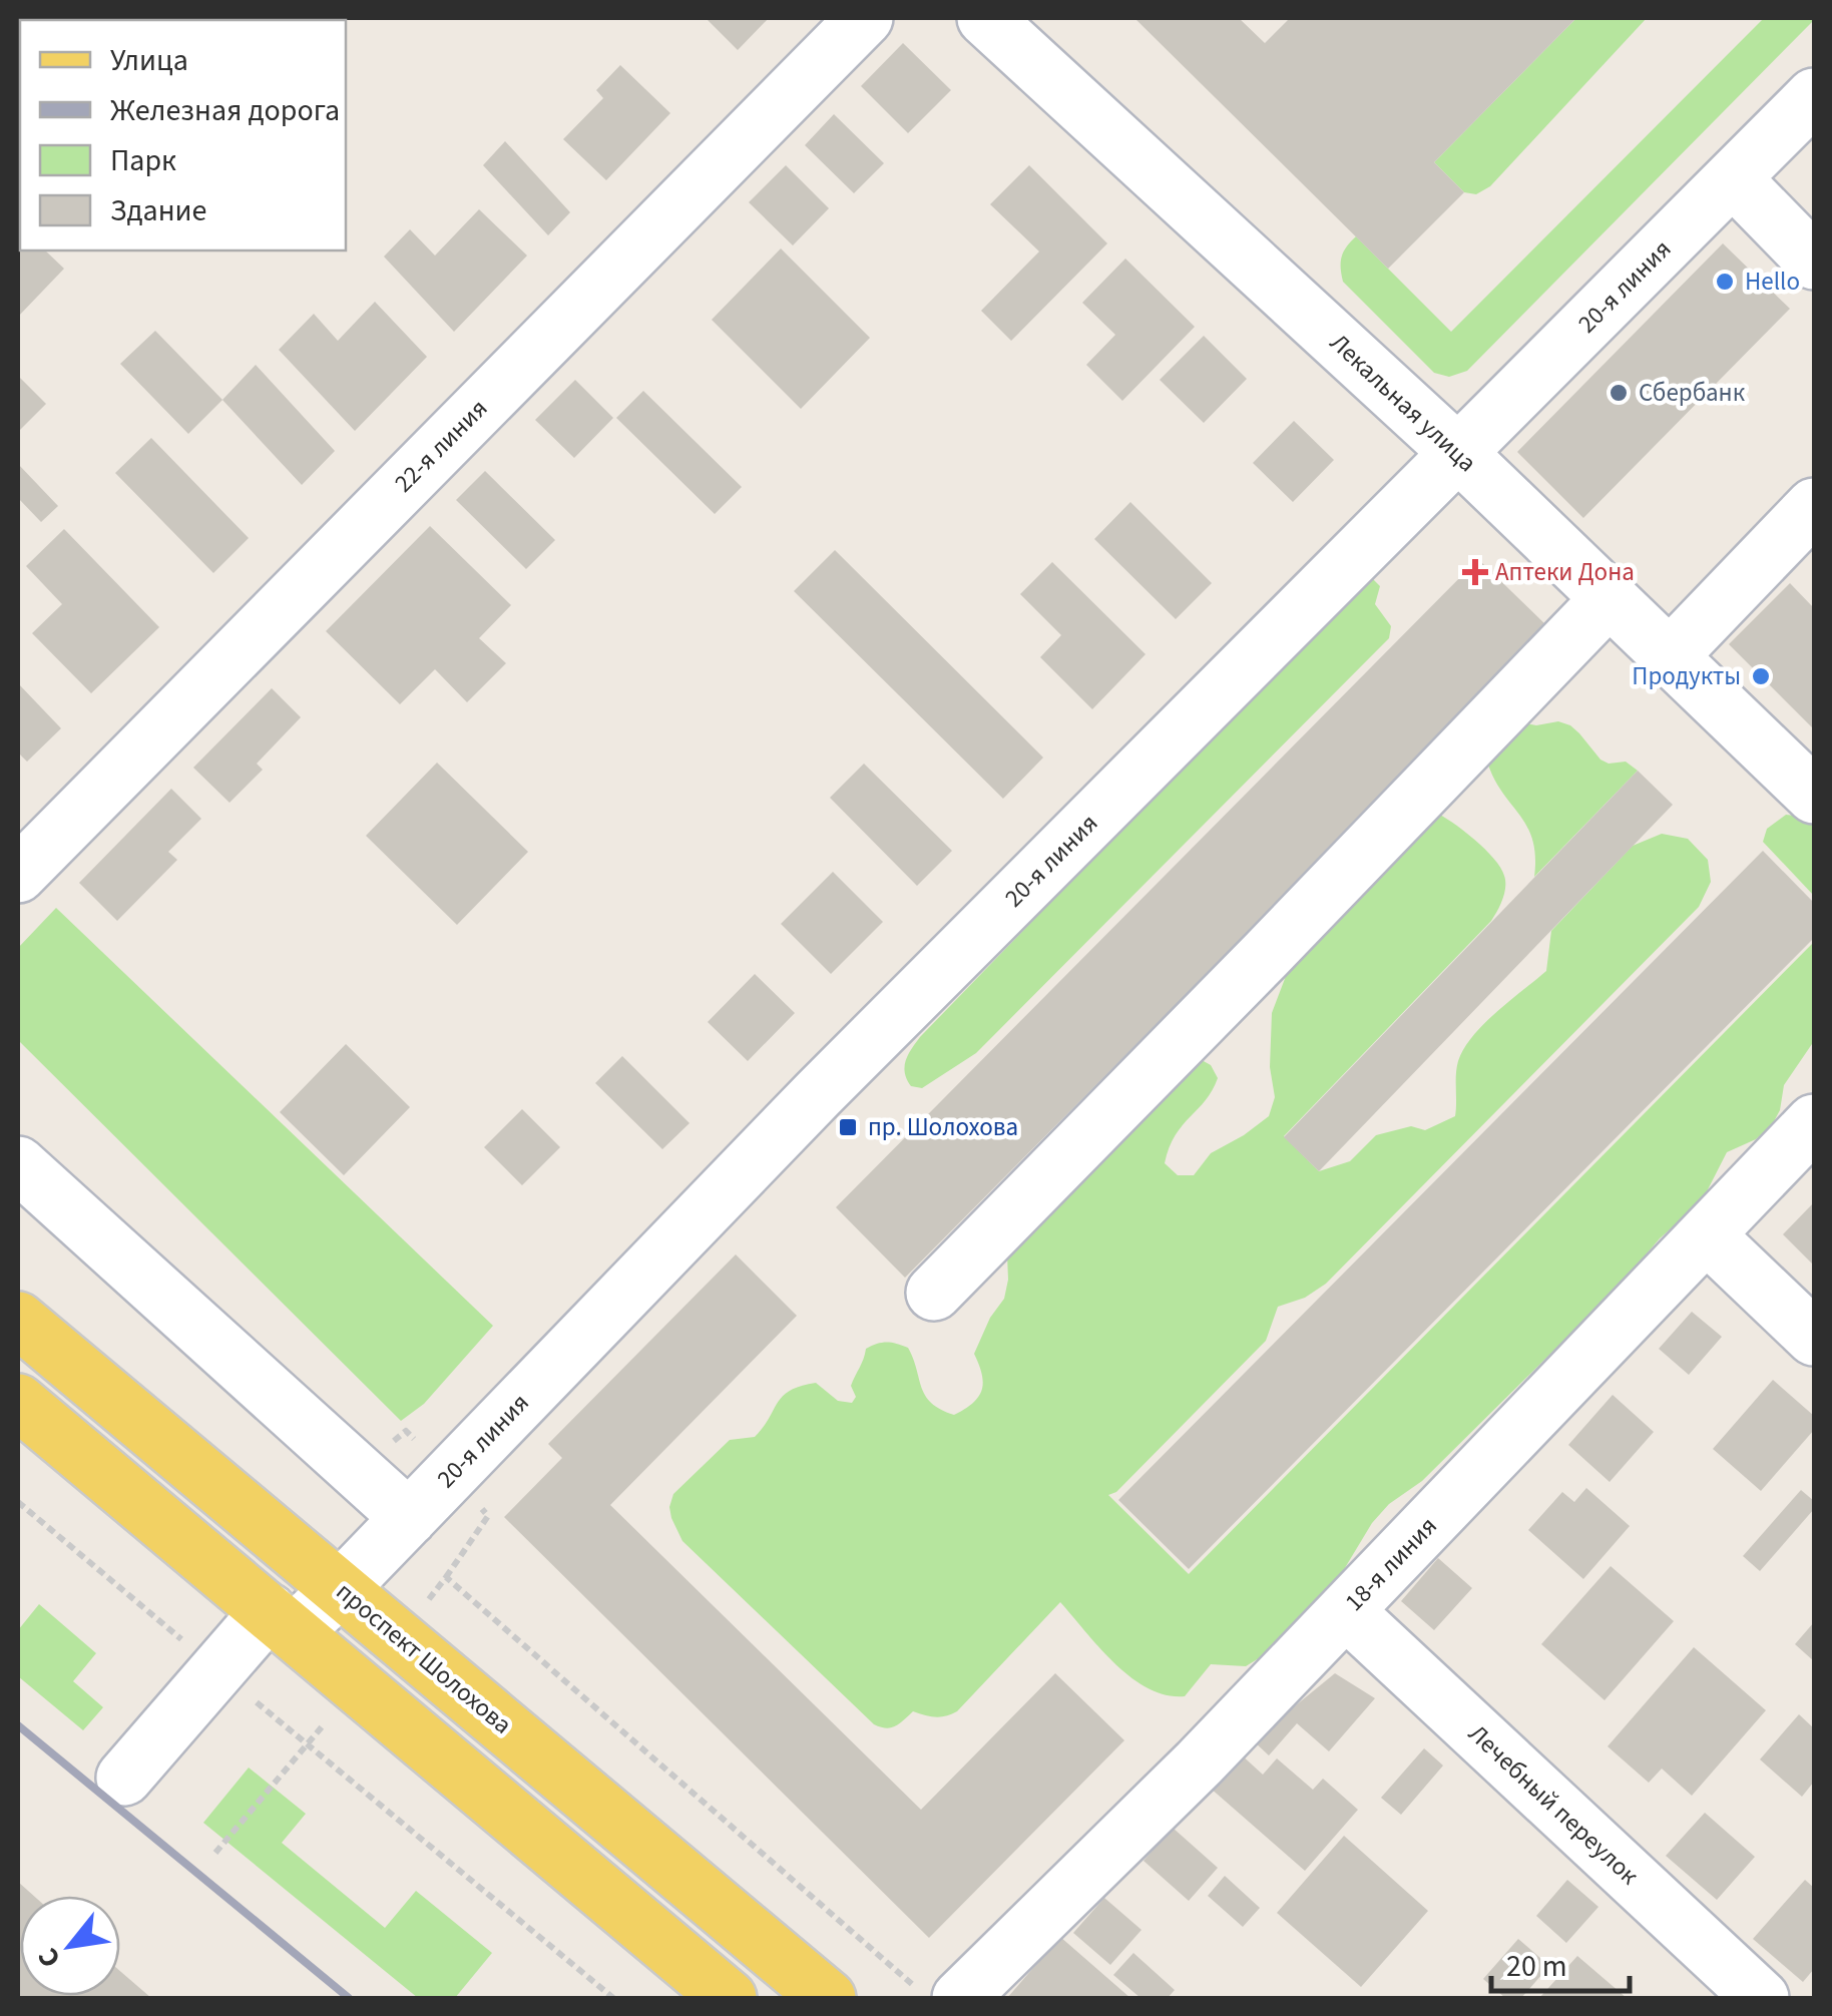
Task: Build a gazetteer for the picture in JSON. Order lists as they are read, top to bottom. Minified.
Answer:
{"streets":{"main road":["проспект Шолохова"],"street":["20-я линия","Лекальная улица","22-я линия","18-я линия","Лечебный переулок"]},"crossings":[["20-я линия","Лекальная улица"],["20-я линия","проспект Шолохова"],["18-я линия","Лечебный переулок"]],"places":{"other":["Hello","Сбербанк","Продукты"],"health":["Аптеки Дона"],"transit":["пр. Шолохова"]},"legend":["Улица","Железная дорога","Парк","Здание"],"scale_bar":"20 m","north":"bottom left"}
